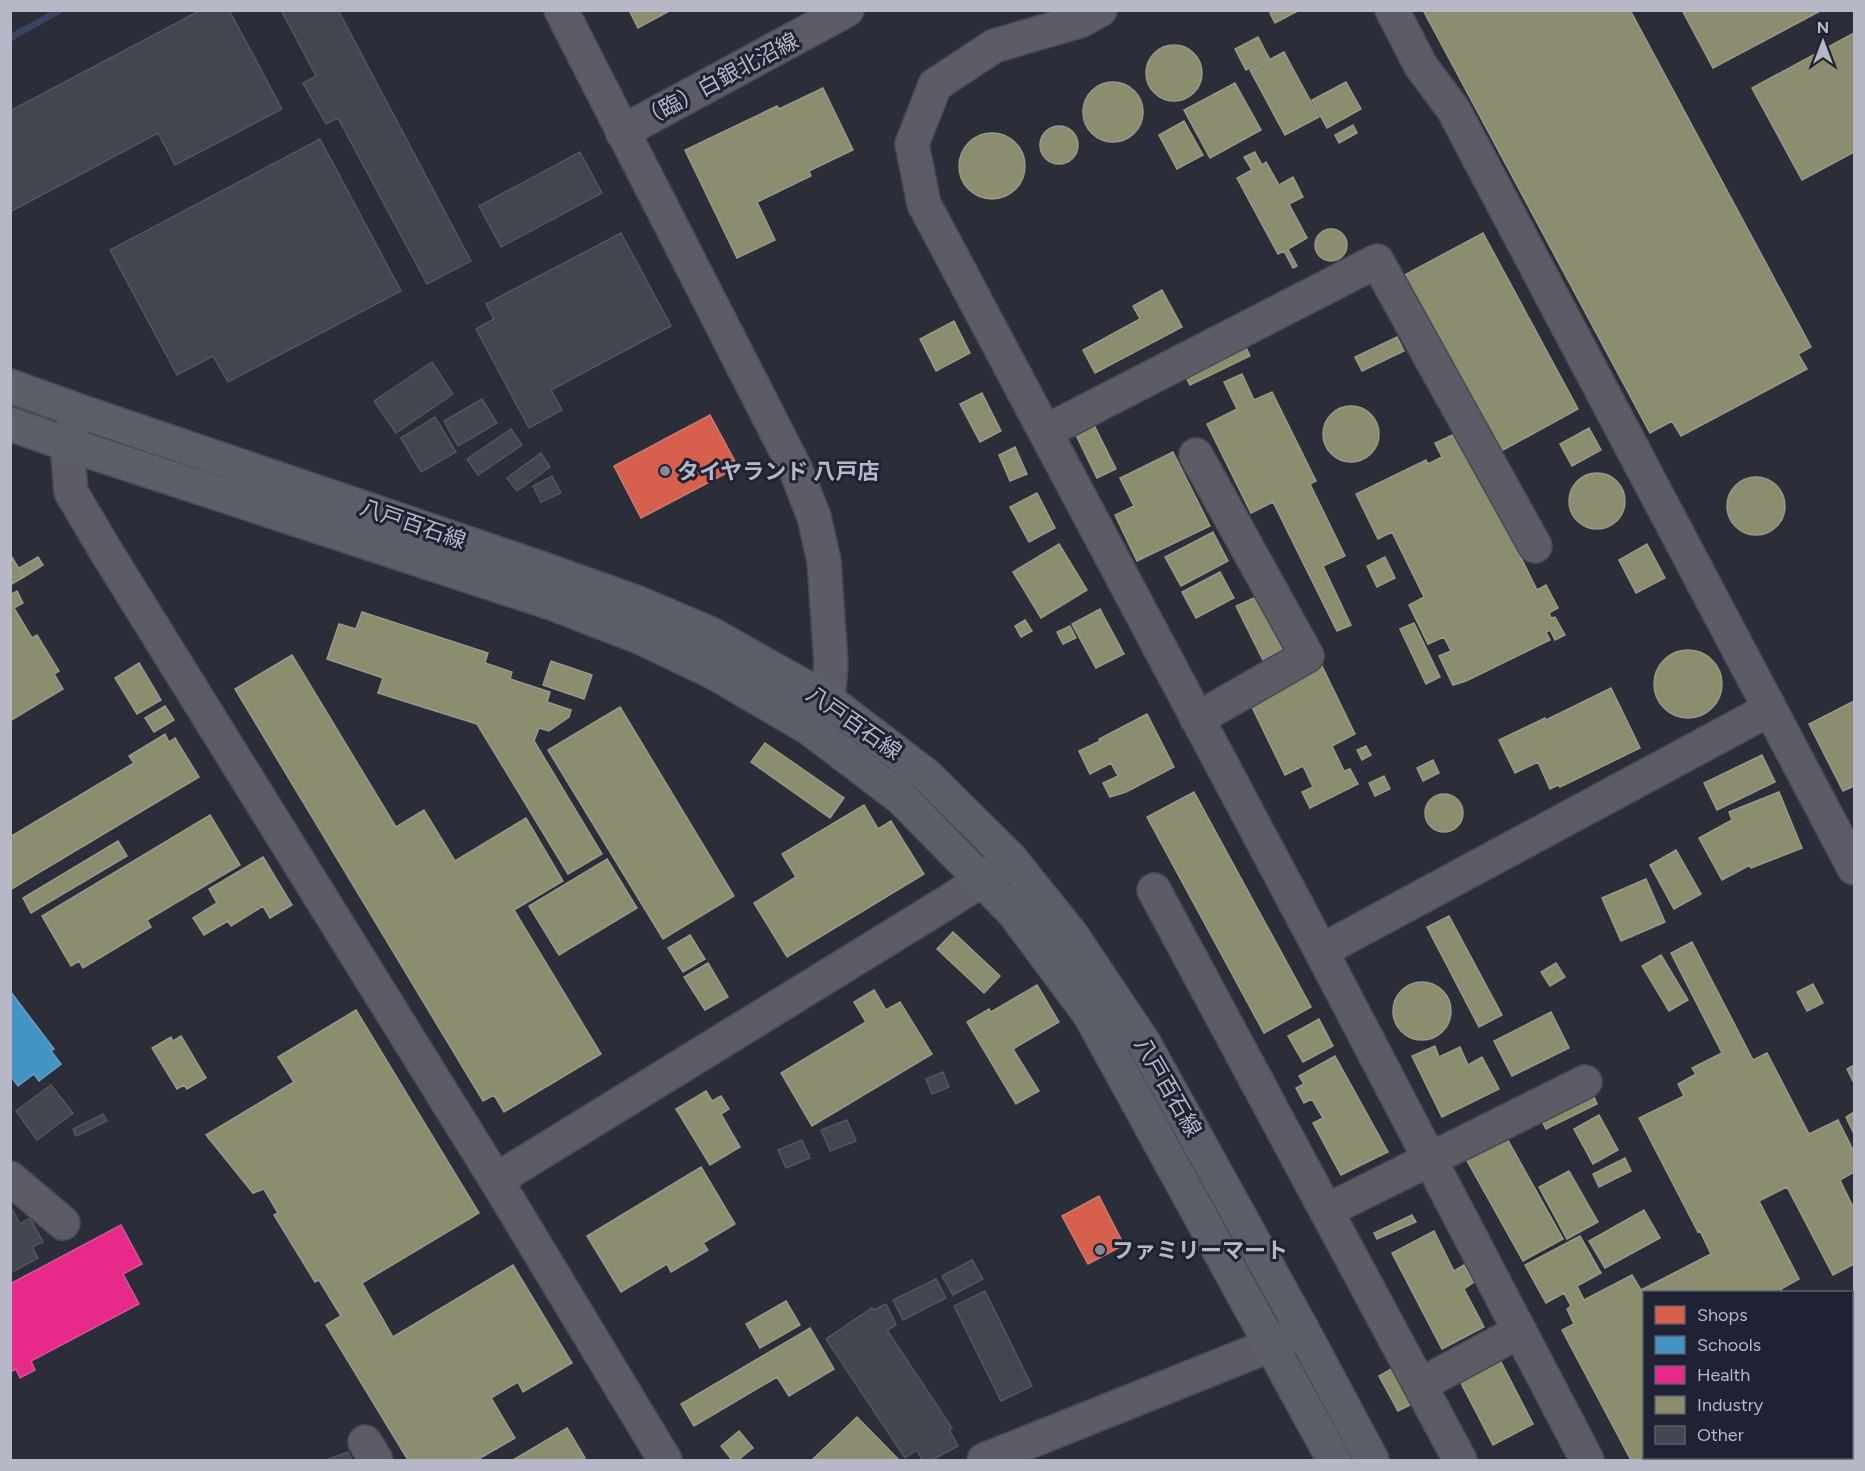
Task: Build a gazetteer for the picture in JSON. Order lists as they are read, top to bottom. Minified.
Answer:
{"streets":{"main road":["八戸百石線"],"street":["（臨）白銀北沼線"]},"places":["タイヤランド 八戸店","ファミリーマート"],"legend":["Shops","Schools","Health","Industry","Other"],"north":"top"}
